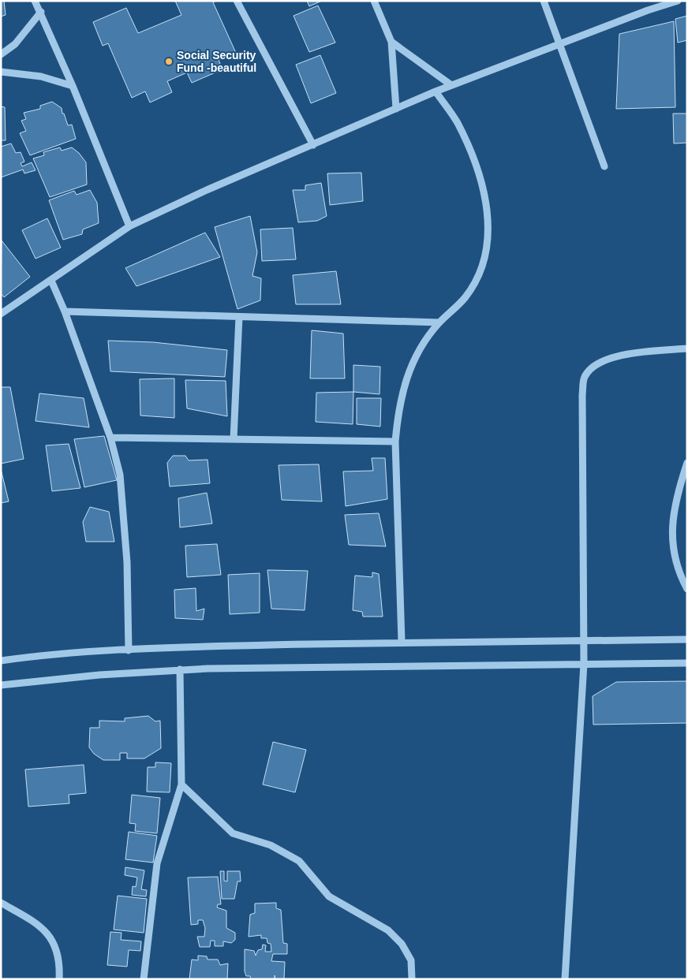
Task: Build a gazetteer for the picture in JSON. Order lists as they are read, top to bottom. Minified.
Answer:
{"places":["Social Security Fund -beautiful"]}
